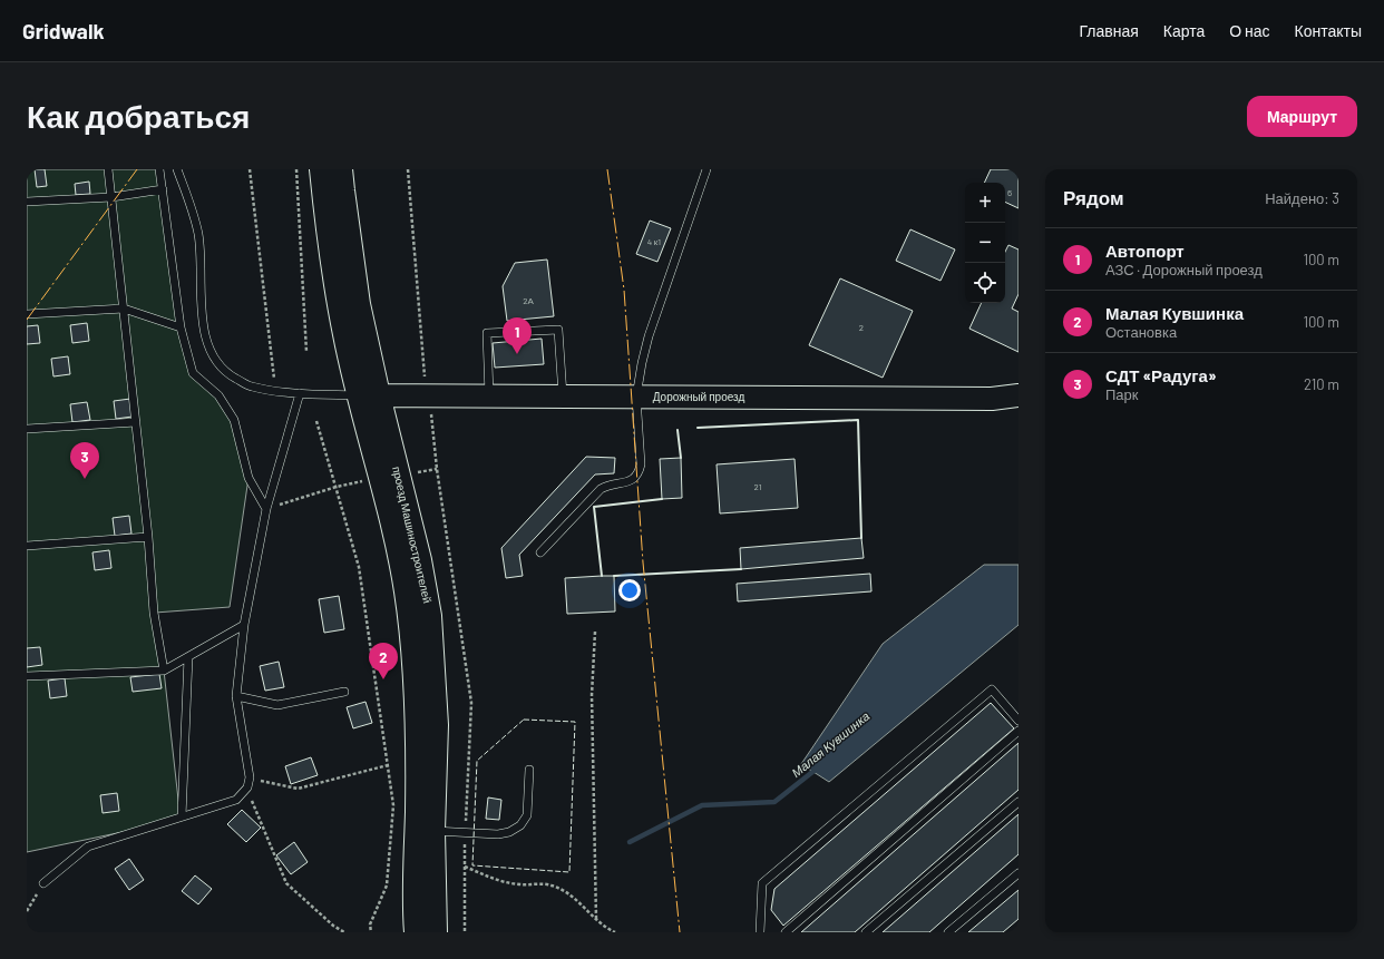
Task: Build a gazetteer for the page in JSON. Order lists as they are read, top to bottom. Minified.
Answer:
{"streets":{"main road":["Дорожный проезд","проезд Машиностроителей"]},"crossings":[["Дорожный проезд","проезд Машиностроителей"]],"water":["Малая Кувшинка"],"house_numbers":["6","4 к1","2А","2","21"],"page":{"header":"Gridwalk","nav":["Главная","Карта","О нас","Контакты"],"buttons":"Маршрут","title":"Как добраться","heading":["Рядом","Найдено: 3"],"map_buttons":["+","−"],"list":[{"mark":"1","name":"Автопорт","note":"АЗС · Дорожный проезд","value":"100 m"},{"mark":"2","name":"Малая Кувшинка","note":"Остановка","value":"100 m"},{"mark":"3","name":"СДТ «Радуга»","note":"Парк","value":"210 m"}],"pins":["1","3","2"]}}
